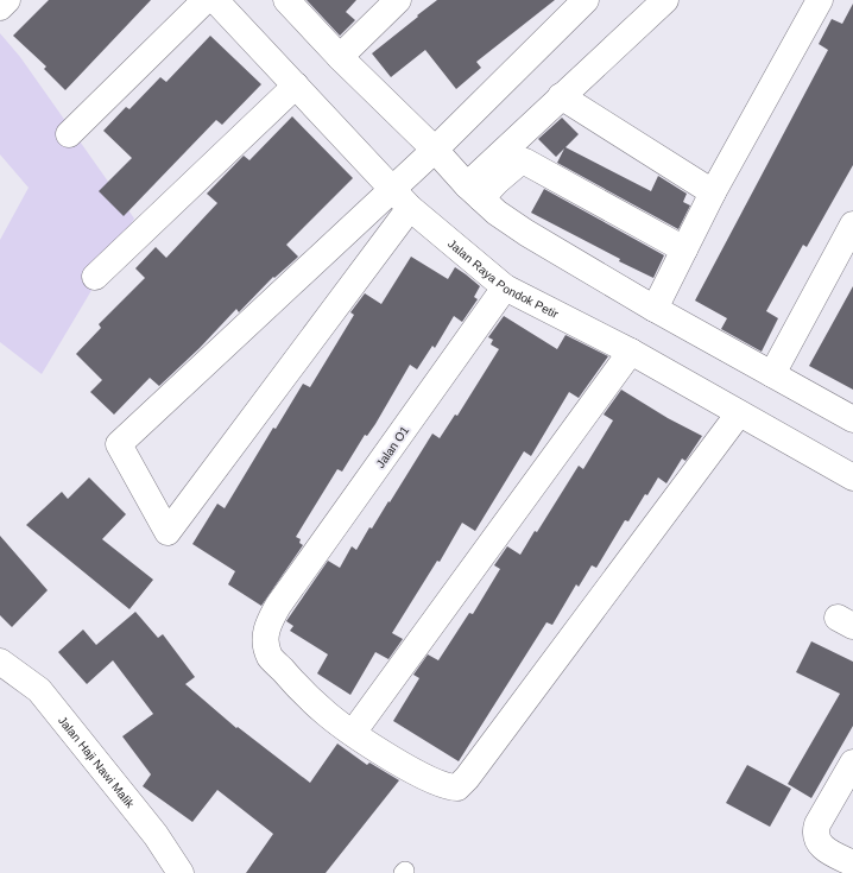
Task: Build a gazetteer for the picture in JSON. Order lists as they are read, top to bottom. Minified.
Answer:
{"streets":{"street":["Jalan Raya Pondok Petir","Jalan O1","Jalan Haji Nawi Malik"]},"crossings":[["Jalan Raya Pondok Petir","Jalan O1"]]}
